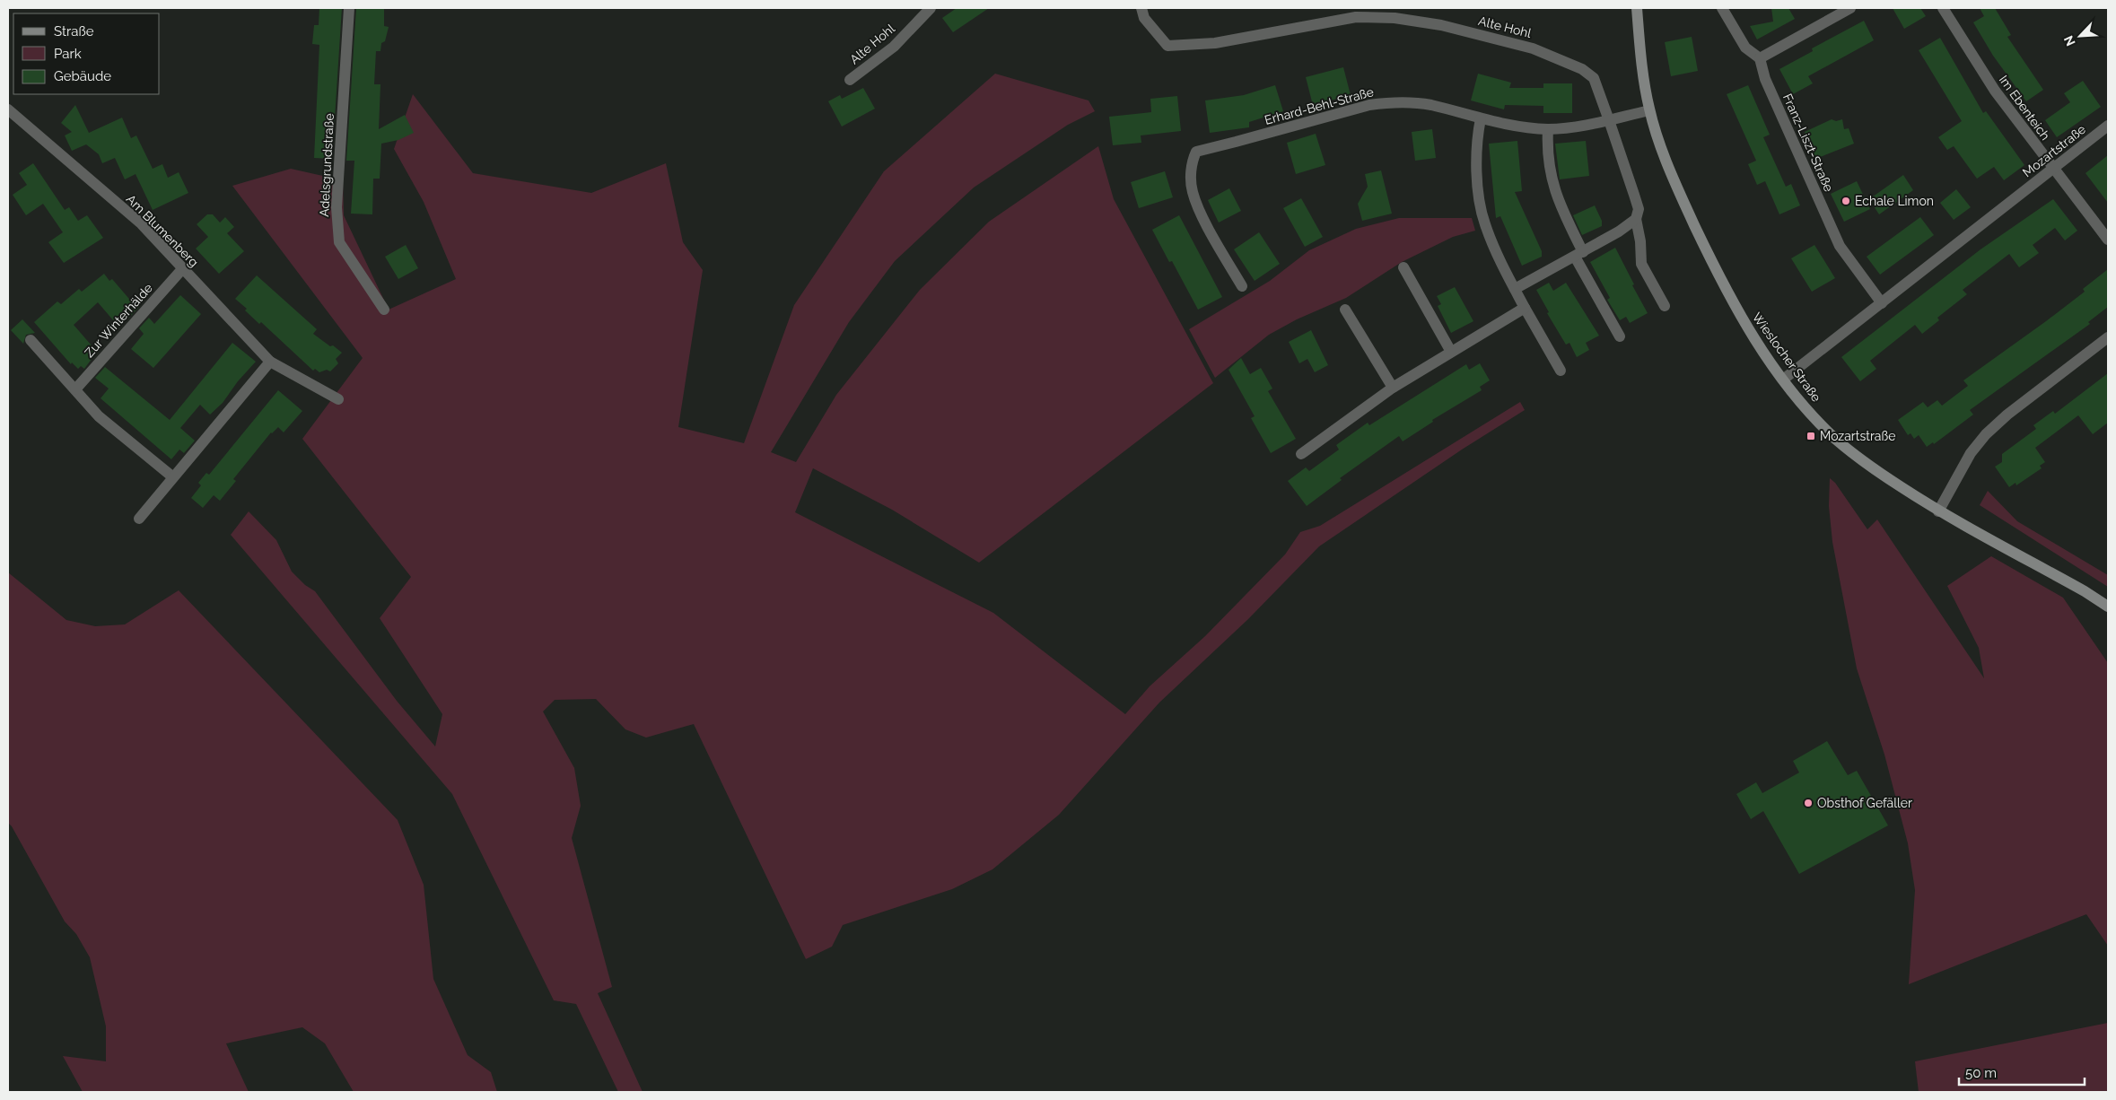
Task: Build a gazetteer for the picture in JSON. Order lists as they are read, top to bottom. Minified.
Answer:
{"streets":{"main road":["Wieslocher Straße"],"street":["Alte Hohl","Erhard-Behl-Straße","Im Ebenteich","Franz-Liszt-Straße","Mozartstraße","Adelsgrundstraße","Am Blumenberg","Zur Winterhälde"]},"crossings":[["Alte Hohl","Erhard-Behl-Straße"],["Erhard-Behl-Straße","Wieslocher Straße"],["Im Ebenteich","Mozartstraße"],["Franz-Liszt-Straße","Mozartstraße"],["Mozartstraße","Wieslocher Straße"],["Am Blumenberg","Zur Winterhälde"]],"places":{"other":["Echale Limon","Obsthof Gefäller"],"transit":["Mozartstraße"]},"legend":["Straße","Park","Gebäude"],"scale_bar":"50 m","north":"bottom left"}
